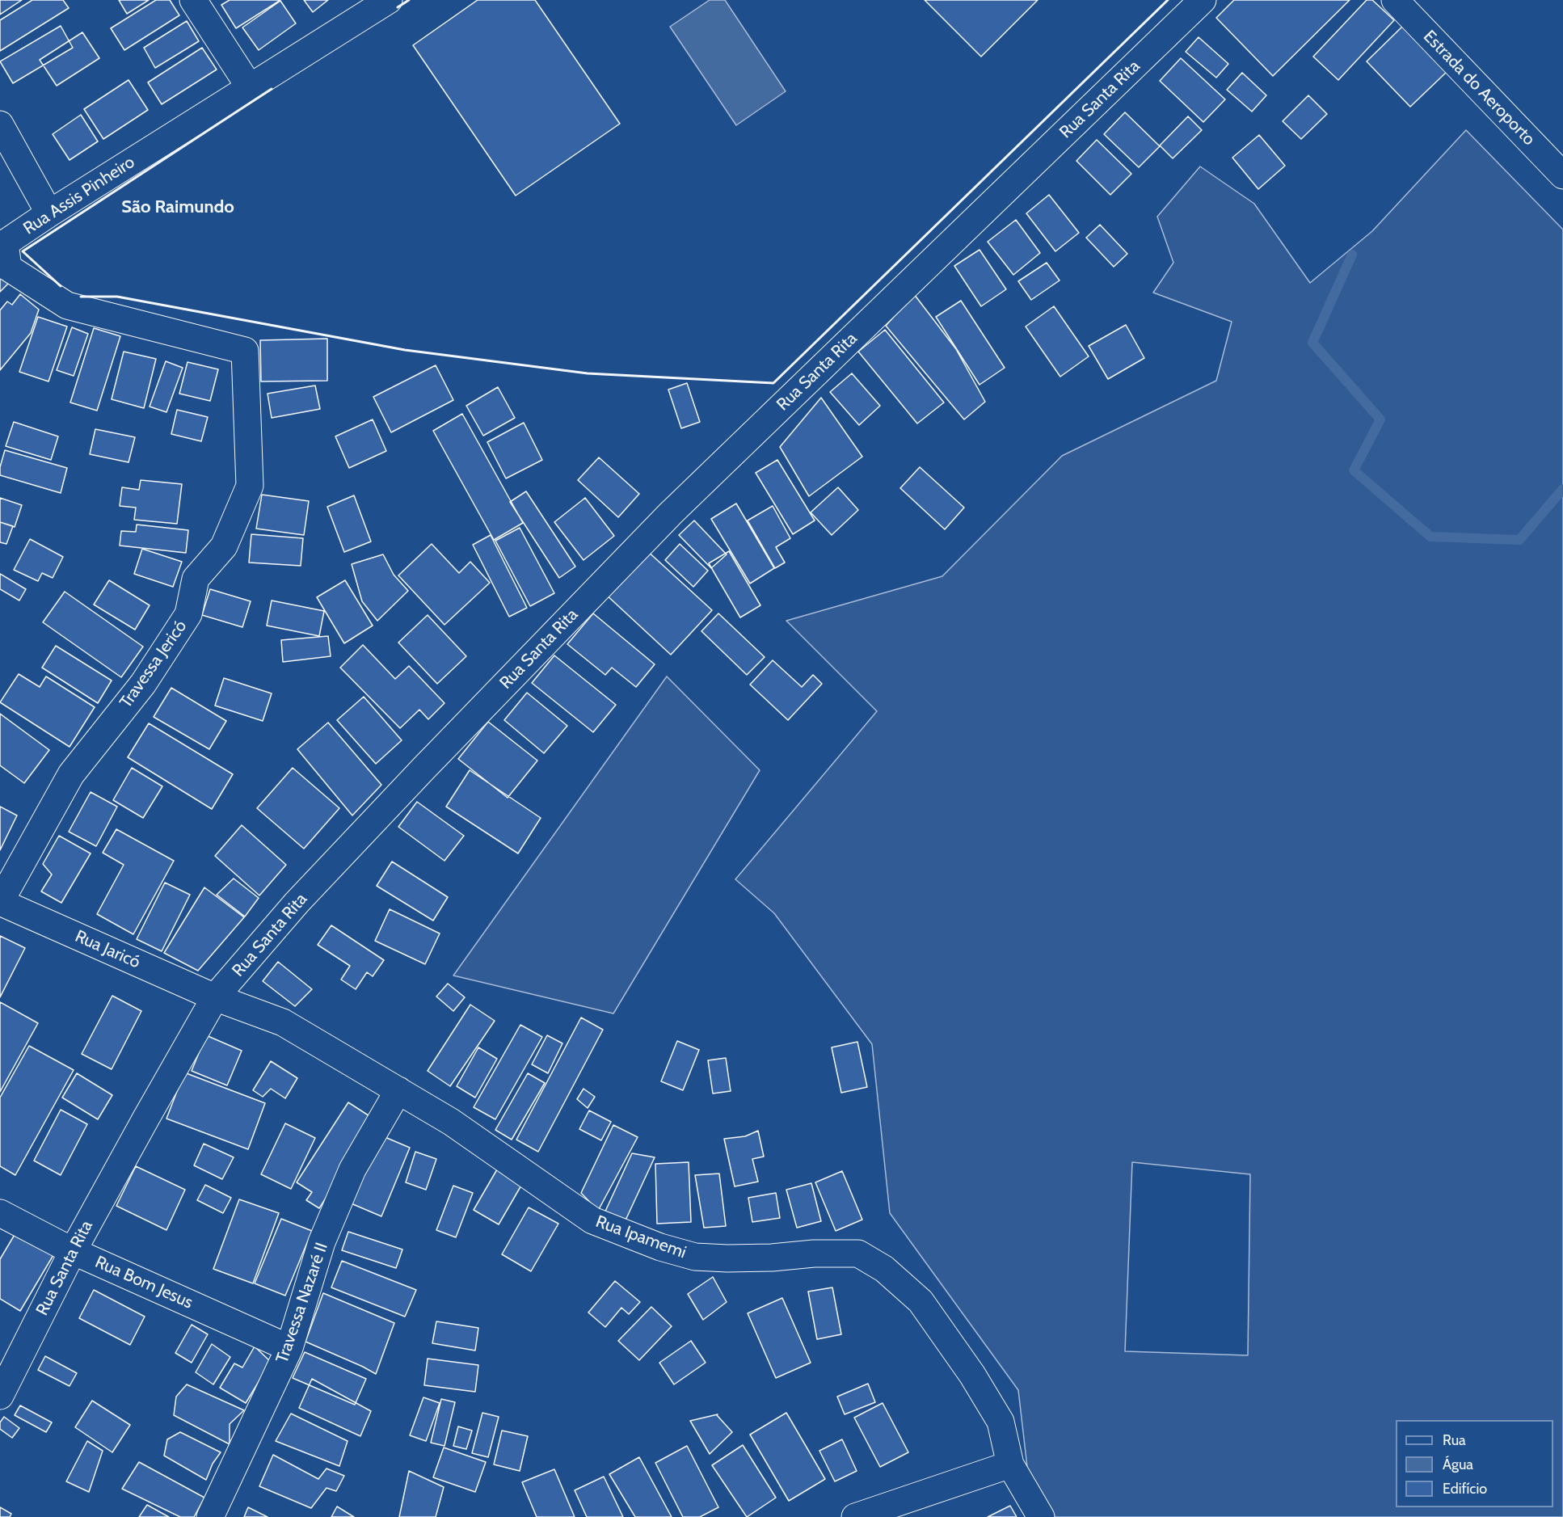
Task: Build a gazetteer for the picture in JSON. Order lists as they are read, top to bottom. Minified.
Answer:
{"streets":{"street":["Estrada do Aeroporto","Rua Santa Rita","Rua Assis Pinheiro","Travessa Jericó","Rua Jaricó","Rua Ipamemi","Rua Bom Jesus","Travessa Nazaré II"]},"crossings":[["Rua Santa Rita","Rua Jaricó"],["Rua Santa Rita","Rua Ipamemi"],["Rua Santa Rita","Rua Bom Jesus"],["Rua Assis Pinheiro","Travessa Jericó"],["Travessa Jericó","Rua Jaricó"],["Rua Jaricó","Rua Ipamemi"],["Rua Ipamemi","Travessa Nazaré II"],["Rua Bom Jesus","Travessa Nazaré II"]],"districts":["São Raimundo"],"legend":["Rua","Água","Edifício"]}
